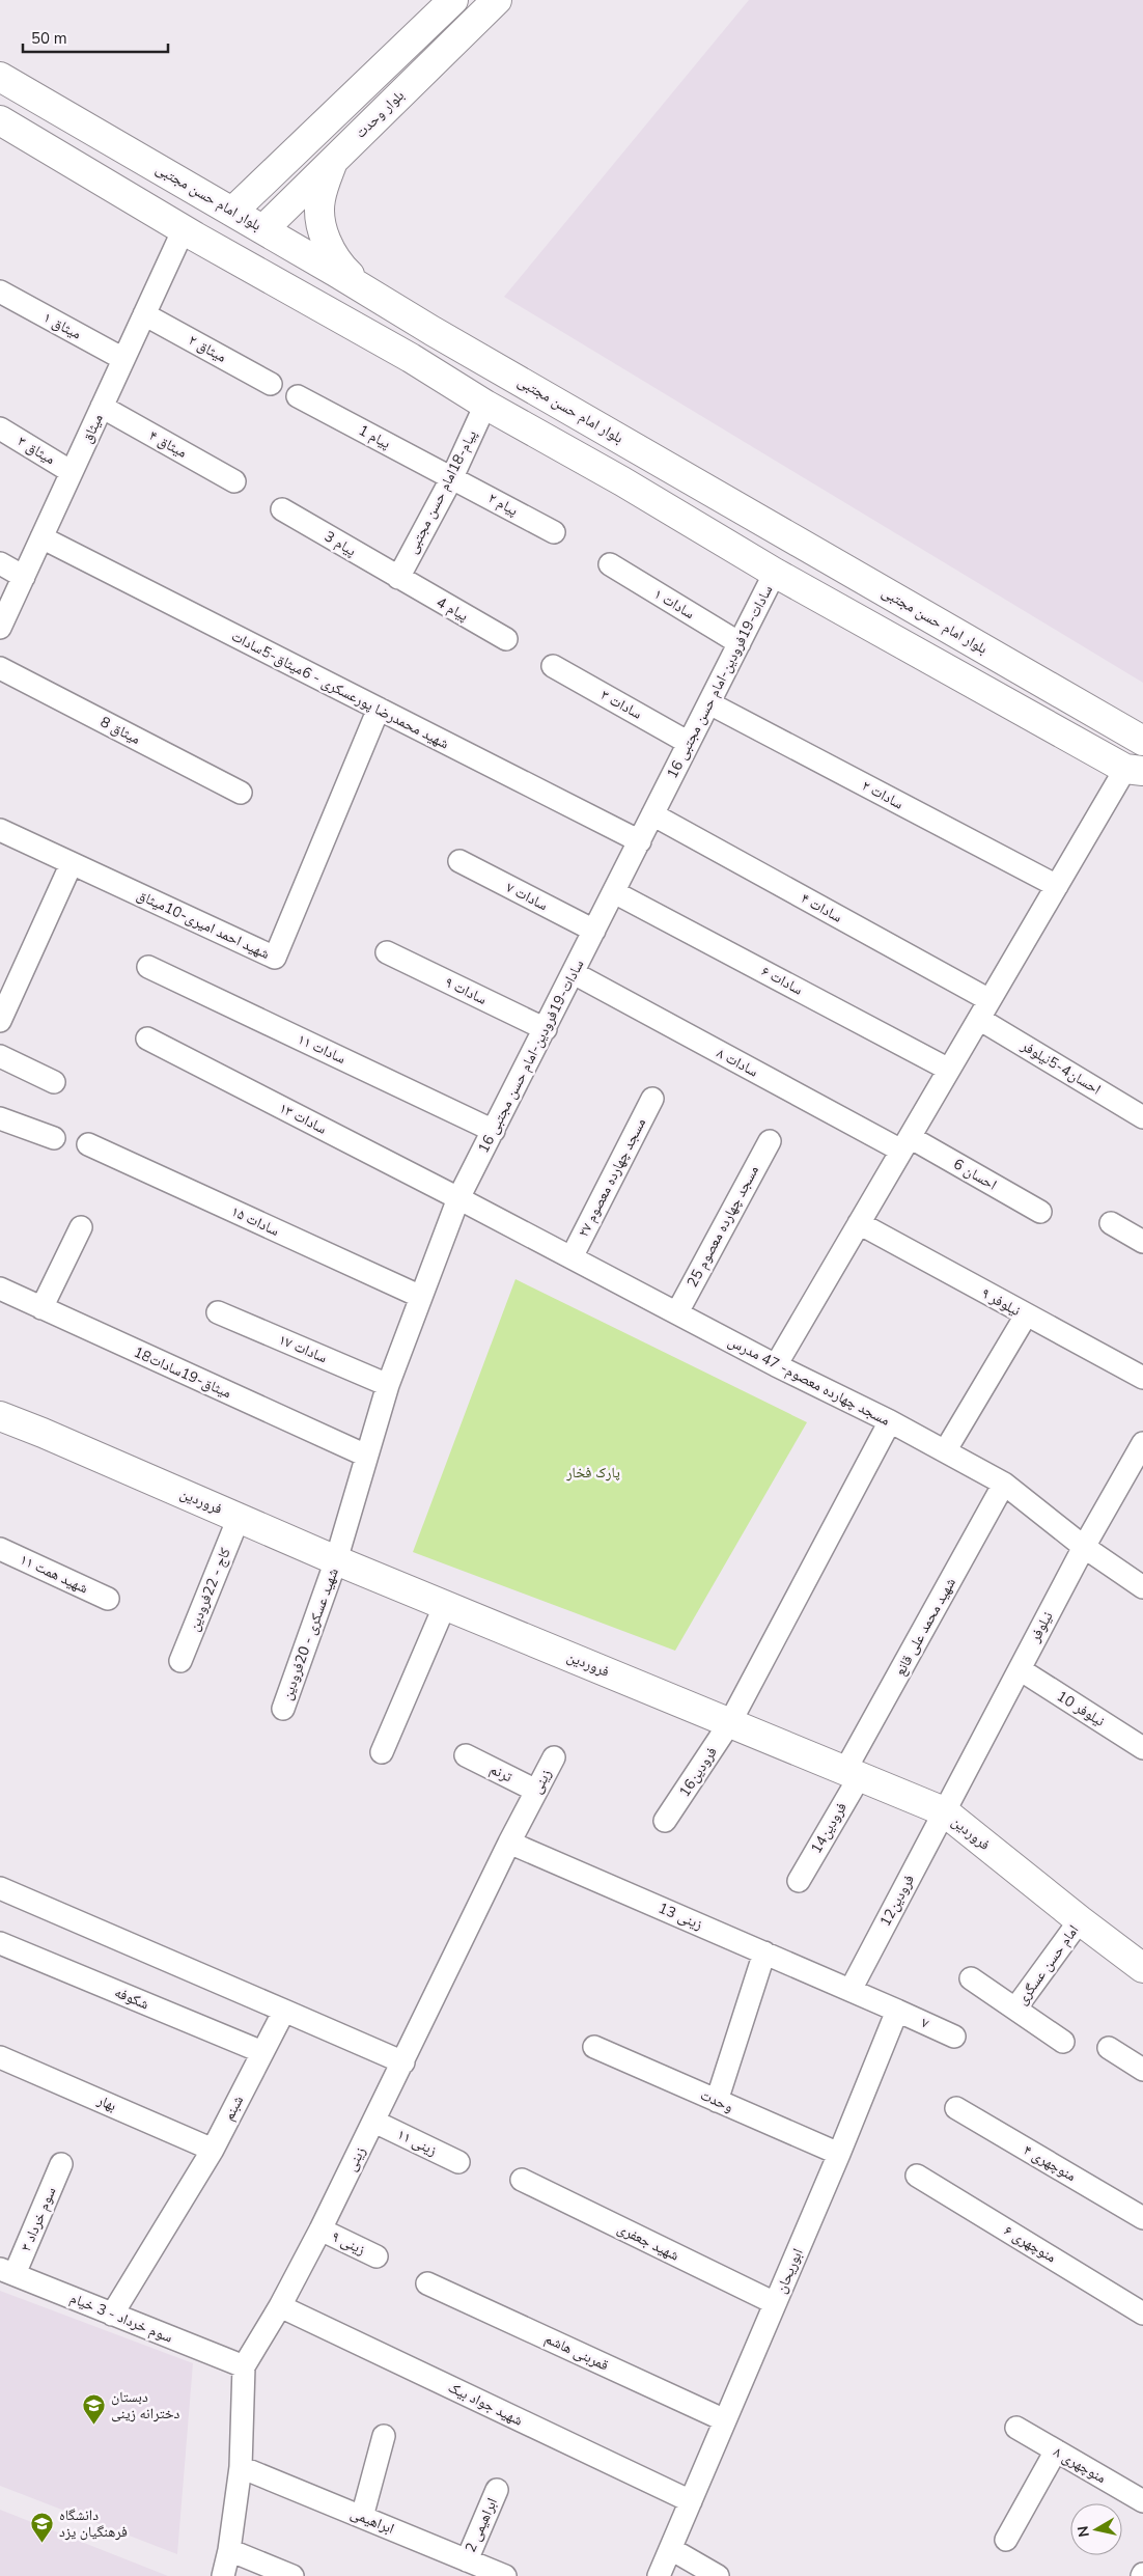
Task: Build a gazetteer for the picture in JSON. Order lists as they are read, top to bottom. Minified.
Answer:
{"streets":{"main road":["بلوار وحدت","بلوار امام حسن مجتبی","فروردین"],"street":["میثاق ۱","میثاق ۲","میثاق","پیام 1","میثاق ۴","میثاق ۳","پیام-18امام حسن مجتبی","پیام ۲","پیام 3","سادات ‍‍۱","پیام 4","سادات-19فرودین-امام حسن مجتبی 16","شهید محمدرضا پورعسکری - 6میثاق-5سادات","سادات ۳","میثاق 8","سادات ۲","سادات ۷","سادات ۴","شهید احمد امیری-10میثاق","سادات ۶","سادات ۹","سادات ۱۱","سادات ۸","احسان4-5نیلوفر","سادات ۱۳","احسان 6","مسجد چهارده معصوم ۲۷","سادات ۱۵","مسجد چهارده معصوم 25","نیلوفر ۹","سادات ۱۷","18میثاق-19سادات","مسجد چهارده معصوم- 47 مدرس","شهید همت ۱۱","کاج - 22فرودین","شهید محمد علی قانع","نیلوفر","شهید عسکری - 20فرودین","نیلوفر 10","16فرودین","ترنم","زینی","14فرودین","12فرودین","زینی 13","امام حسن عسگری","شکوفه","۷","وحدت","بهار","شبنم","زینی ۱۱","منوچهری ۴","سوم خرداد ۳","شهید جعفری","زینی ۹","منوچهری ۶","ابوریحان","سوم خرداد - 3 خیام","قمربنی هاشم","شهید جواد بیک","منوچهری ۸","ابراهیمی","ابراهیمی 2"]},"crossings":[["بلوار وحدت","بلوار امام حسن مجتبی"],["میثاق ۱","میثاق"],["میثاق ۲","میثاق"],["میثاق","میثاق ۴"],["میثاق","میثاق ۳"],["میثاق","شهید محمدرضا پورعسکری - 6میثاق-5سادات"],["پیام 1","پیام-18امام حسن مجتبی"],["پیام 1","پیام ۲"],["پیام-18امام حسن مجتبی","پیام ۲"],["پیام-18امام حسن مجتبی","پیام 3"],["پیام-18امام حسن مجتبی","پیام 4"],["پیام 3","پیام 4"],["سادات ‍‍۱","سادات-19فرودین-امام حسن مجتبی 16"],["سادات-19فرودین-امام حسن مجتبی 16","شهید محمدرضا پورعسکری - 6میثاق-5سادات"],["سادات-19فرودین-امام حسن مجتبی 16","سادات ۳"],["سادات-19فرودین-امام حسن مجتبی 16","سادات ۲"],["سادات-19فرودین-امام حسن مجتبی 16","سادات ۷"],["سادات-19فرودین-امام حسن مجتبی 16","سادات ۴"],["سادات-19فرودین-امام حسن مجتبی 16","سادات ۶"],["سادات-19فرودین-امام حسن مجتبی 16","سادات ۹"],["سادات-19فرودین-امام حسن مجتبی 16","سادات ۱۱"],["سادات-19فرودین-امام حسن مجتبی 16","سادات ۸"],["سادات-19فرودین-امام حسن مجتبی 16","سادات ۱۳"],["سادات-19فرودین-امام حسن مجتبی 16","سادات ۱۵"],["سادات-19فرودین-امام حسن مجتبی 16","سادات ۱۷"],["سادات-19فرودین-امام حسن مجتبی 16","18میثاق-19سادات"],["سادات-19فرودین-امام حسن مجتبی 16","مسجد چهارده معصوم- 47 مدرس"],["سادات-19فرودین-امام حسن مجتبی 16","فروردین"],["سادات-19فرودین-امام حسن مجتبی 16","شهید عسکری - 20فرودین"],["شهید محمدرضا پورعسکری - 6میثاق-5سادات","شهید احمد امیری-10میثاق"],["سادات ۴","احسان4-5نیلوفر"],["سادات ۸","احسان 6"],["سادات ۱۳","مسجد چهارده معصوم- 47 مدرس"],["مسجد چهارده معصوم ۲۷","مسجد چهارده معصوم- 47 مدرس"],["مسجد چهارده معصوم 25","مسجد چهارده معصوم- 47 مدرس"],["مسجد چهارده معصوم- 47 مدرس","شهید محمد علی قانع"],["مسجد چهارده معصوم- 47 مدرس","نیلوفر"],["مسجد چهارده معصوم- 47 مدرس","16فرودین"],["فروردین","کاج - 22فرودین"],["فروردین","شهید محمد علی قانع"],["فروردین","نیلوفر"],["فروردین","شهید عسکری - 20فرودین"],["فروردین","16فرودین"],["فروردین","14فرودین"],["فروردین","12فرودین"],["فروردین","امام حسن عسگری"],["شهید محمد علی قانع","14فرودین"],["نیلوفر","نیلوفر 10"],["نیلوفر","12فرودین"],["ترنم","زینی"],["زینی","زینی 13"],["زینی","زینی ۱۱"],["زینی","زینی ۹"],["زینی","سوم خرداد - 3 خیام"],["زینی","شهید جواد بیک"],["زینی","ابراهیمی"],["12فرودین","زینی 13"],["شکوفه","شبنم"],["۷","ابوریحان"],["وحدت","ابوریحان"],["بهار","شبنم"],["شبنم","سوم خرداد - 3 خیام"],["سوم خرداد ۳","سوم خرداد - 3 خیام"],["شهید جعفری","ابوریحان"],["ابوریحان","قمربنی هاشم"],["ابوریحان","شهید جواد بیک"],["ابراهیمی","ابراهیمی 2"]],"parks":["پارک فخار"],"places":{"school or university":["دبستان دخترانه زینی","دانشگاه فرهنگیان یزد"]},"scale_bar":"50 m","north":"left"}
